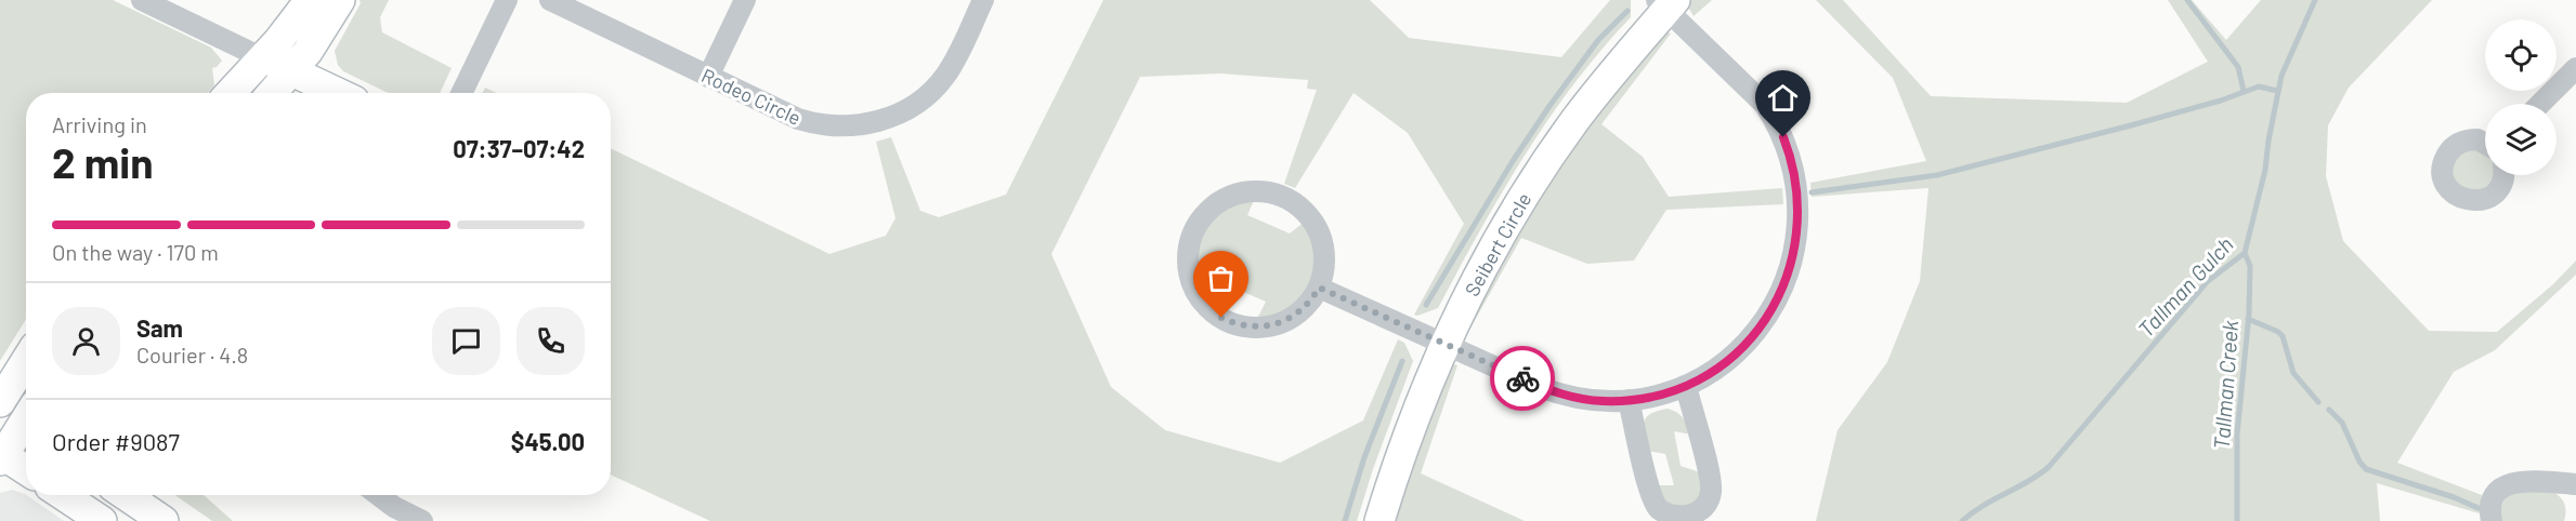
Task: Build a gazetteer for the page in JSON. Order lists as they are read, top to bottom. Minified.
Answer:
{"streets":{"street":["Rodeo Circle","Seibert Circle"]},"water":["Tallman Gulch","Tallman Creek"],"page":{"heading":["2 min","Arriving in","07:37–07:42"],"panel":["Sam","Courier · 4.8","Order #9087","$45.00"],"bar":"On the way · 170 m"}}
